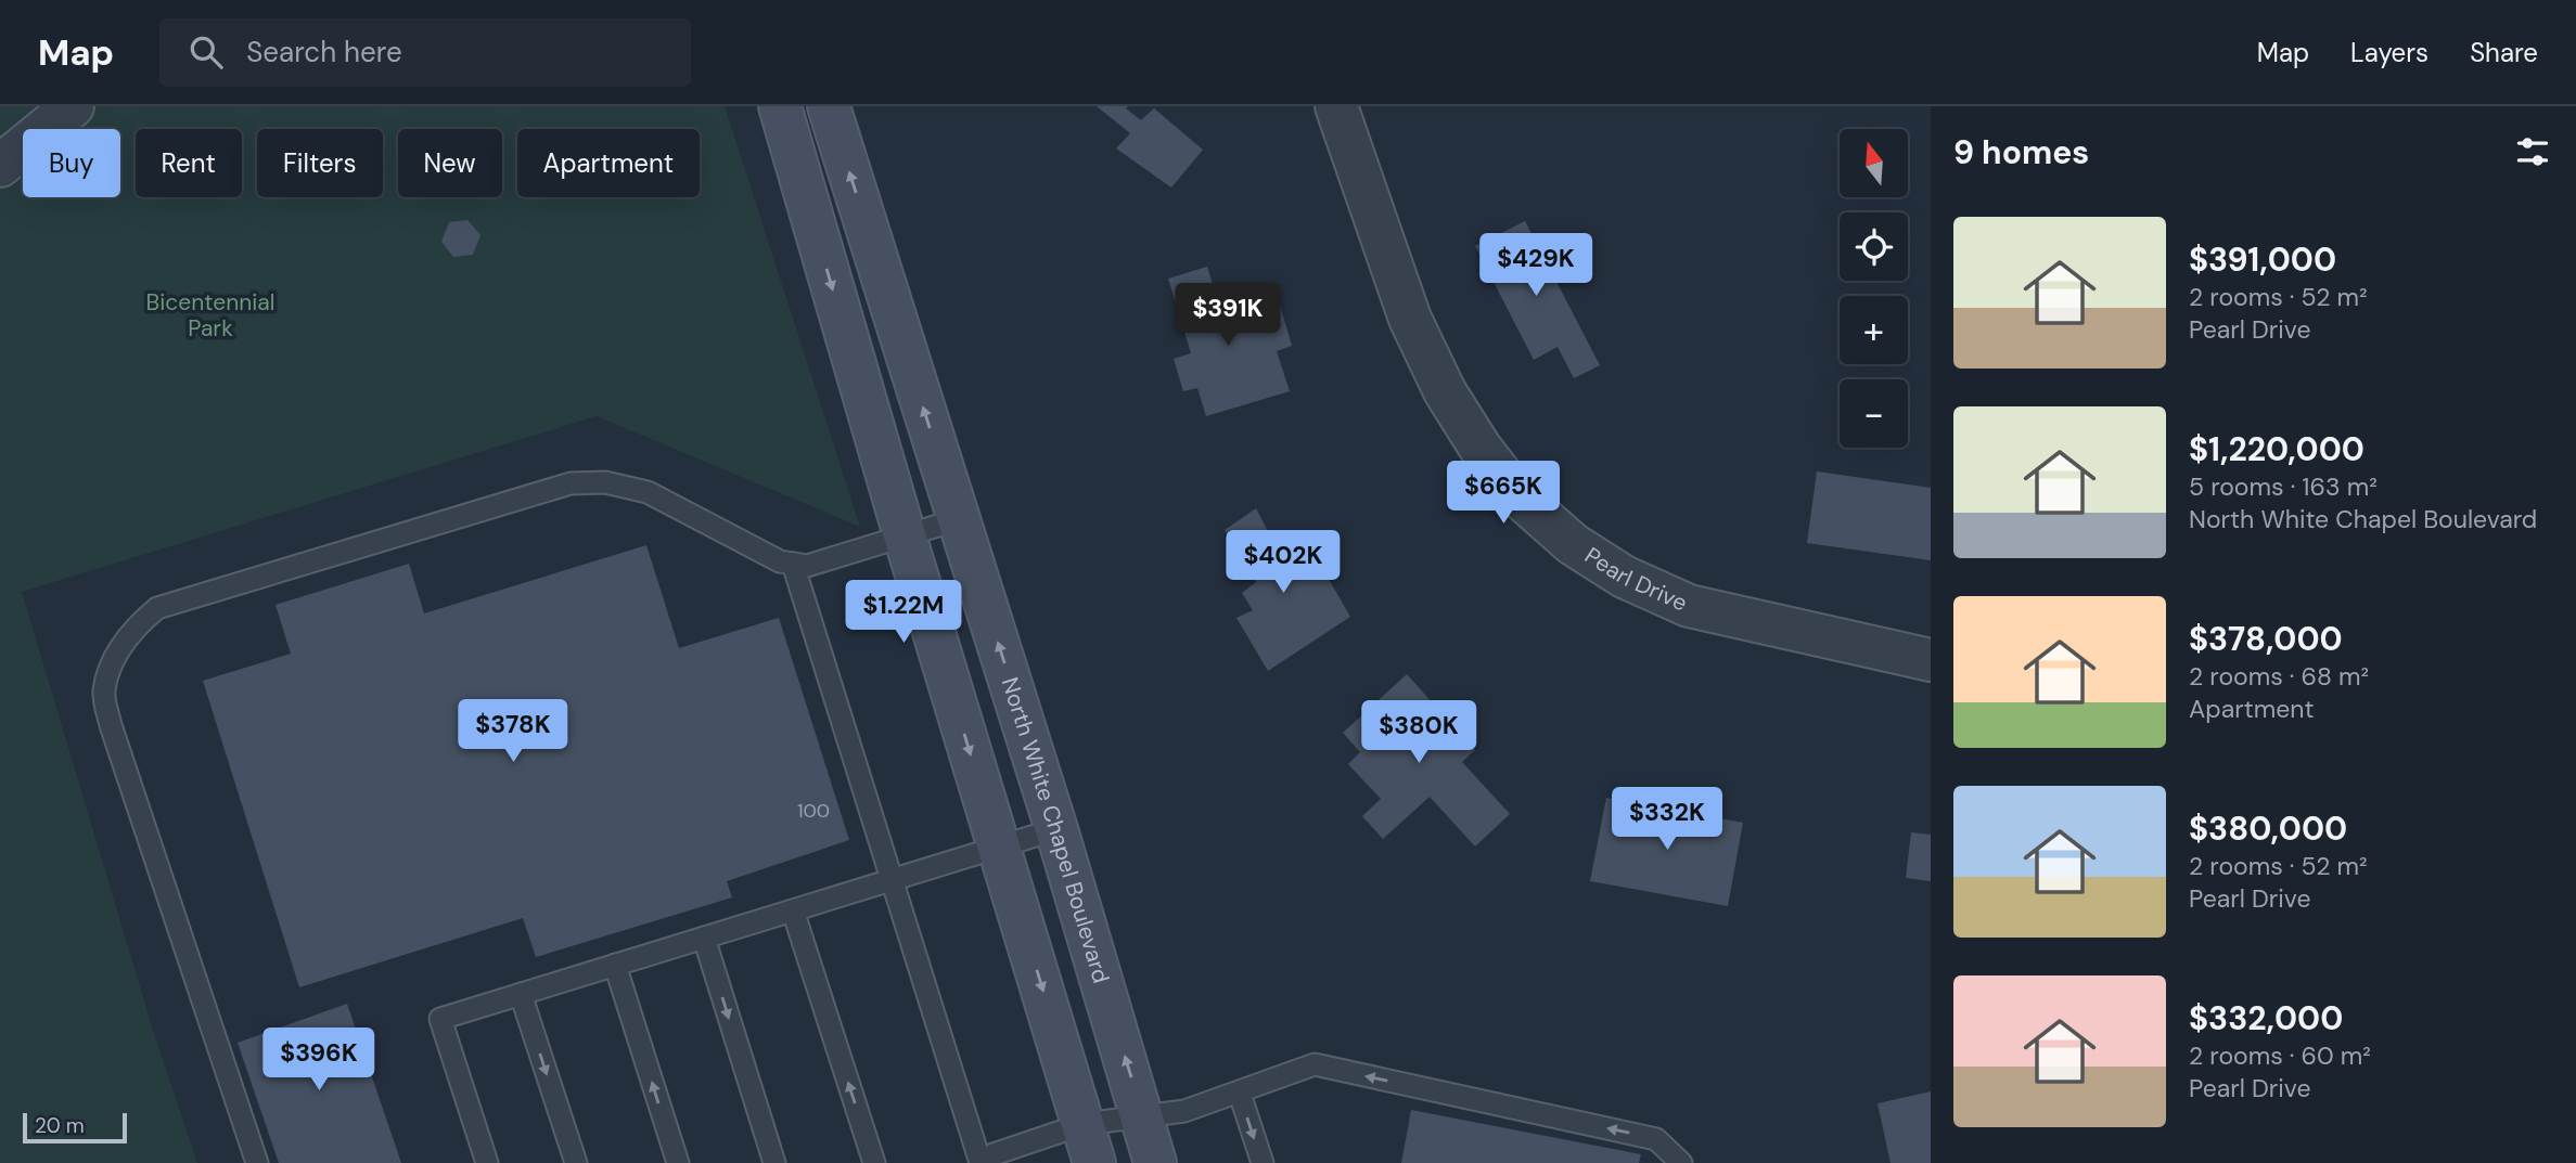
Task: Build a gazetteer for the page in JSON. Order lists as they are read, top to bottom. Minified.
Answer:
{"streets":{"main road":["North White Chapel Boulevard"],"street":["Pearl Drive"]},"parks":["Bicentennial Park"],"house_numbers":["100"],"scale_bar":"20 m","north":"top","page":{"header":"Map","search":"Search here","nav":["Map","Layers","Share"],"heading":"9 homes","map_buttons":["+","−"],"chip":["Buy","Rent","Filters","New","Apartment"],"list":[{"name":"$391,000","note":"2 rooms · 52 m² · Pearl Drive"},{"name":"$1,220,000","note":"5 rooms · 163 m² · North White Chapel Boulevard"},{"name":"$378,000","note":"2 rooms · 68 m² · Apartment"},{"name":"$380,000","note":"2 rooms · 52 m² · Pearl Drive"},{"name":"$332,000","note":"2 rooms · 60 m² · Pearl Drive"}],"price":["$429K","$391K","$665K","$402K","$1.22M","$378K","$380K","$332K","$396K"],"scale":"20 m"}}
